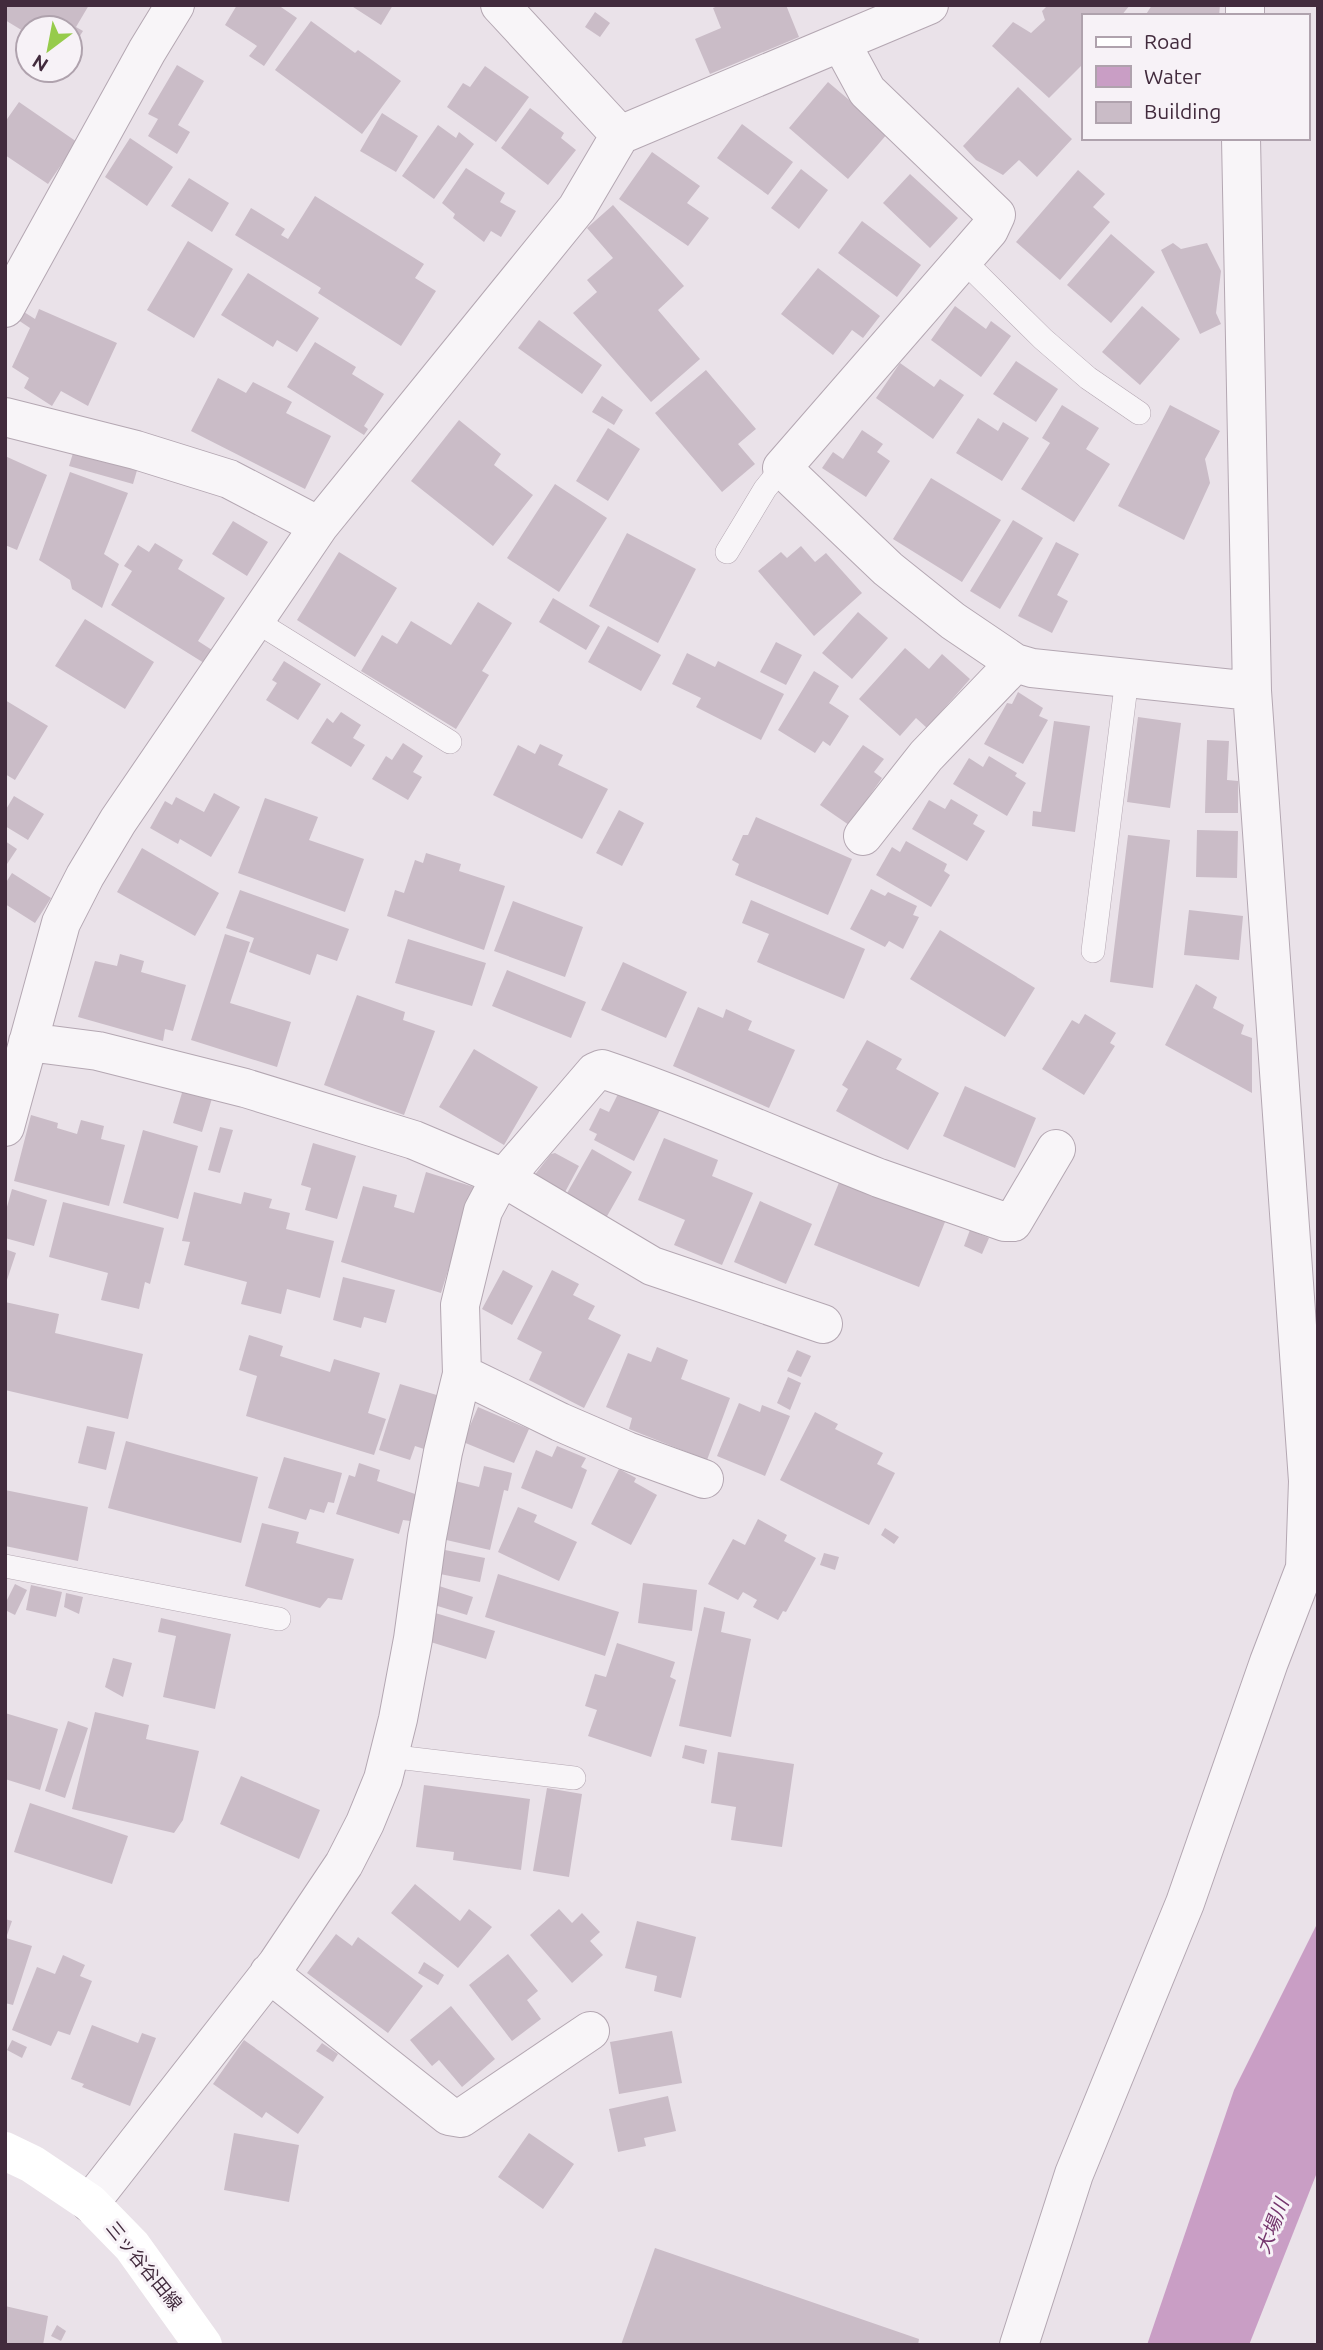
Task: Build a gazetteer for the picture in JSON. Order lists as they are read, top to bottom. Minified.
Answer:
{"streets":{"main road":["三ッ谷谷田線"]},"water":["大場川"],"legend":["Road","Water","Building"],"north":"bottom left"}
